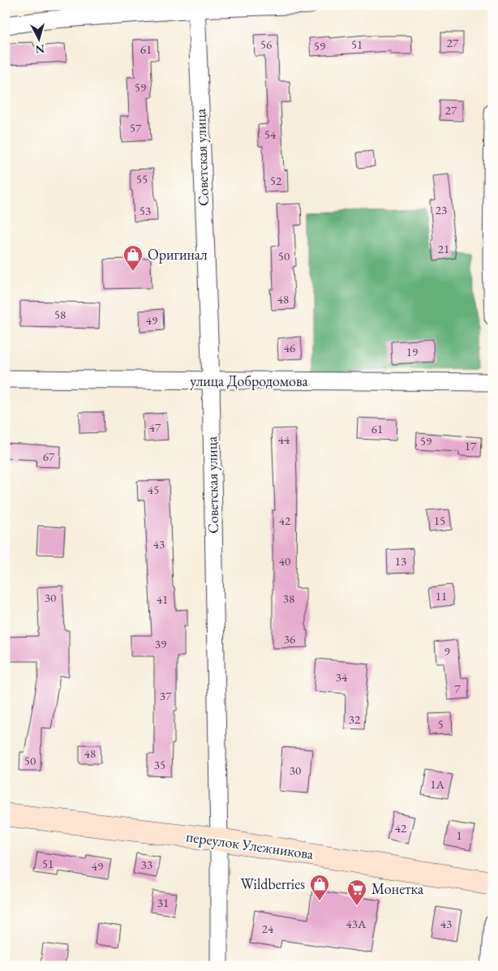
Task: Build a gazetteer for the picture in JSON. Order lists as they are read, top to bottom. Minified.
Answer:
{"streets":{"main road":["переулок Улежникова"],"street":["Советская улица","улица Добродомова"]},"crossings":[["Советская улица","улица Добродомова"],["Советская улица","переулок Улежникова"]],"places":{"shop":["Оригинал","Wildberries"],"supermarket":["Монетка"]},"house_numbers":["27","56","51","59","61","59","27","57","54","55","52","23","53","21","50","48","58","49","46","19","47","61","44","59","17","67","45","42","15","43","40","13","11","30","38","41","36","39","9","34","7","37","32","5","48","50","35","30","1А","42","1","51","33","49","31","43А","43","24"],"north":"bottom"}
